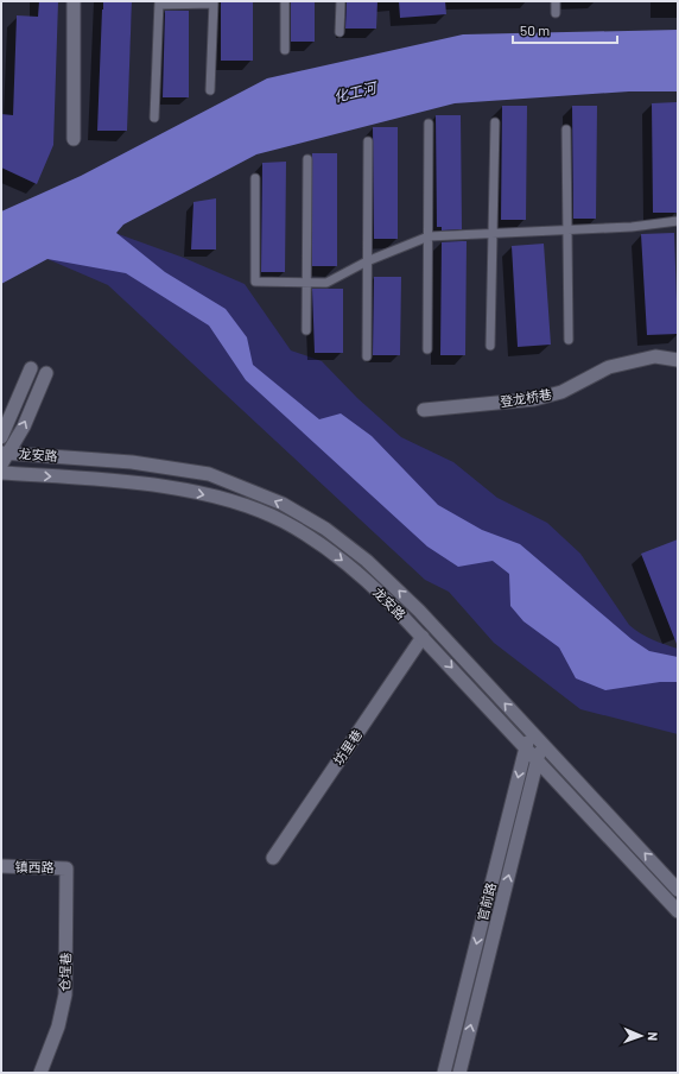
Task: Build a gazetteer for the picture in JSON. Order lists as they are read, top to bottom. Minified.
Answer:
{"streets":{"main road":["登龙桥巷","龙安路","坊里巷","镇西路","官前路","仓埕巷"]},"crossings":[["龙安路","坊里巷"],["龙安路","官前路"],["镇西路","仓埕巷"]],"water":["化工河"],"scale_bar":"50 m","north":"right"}
